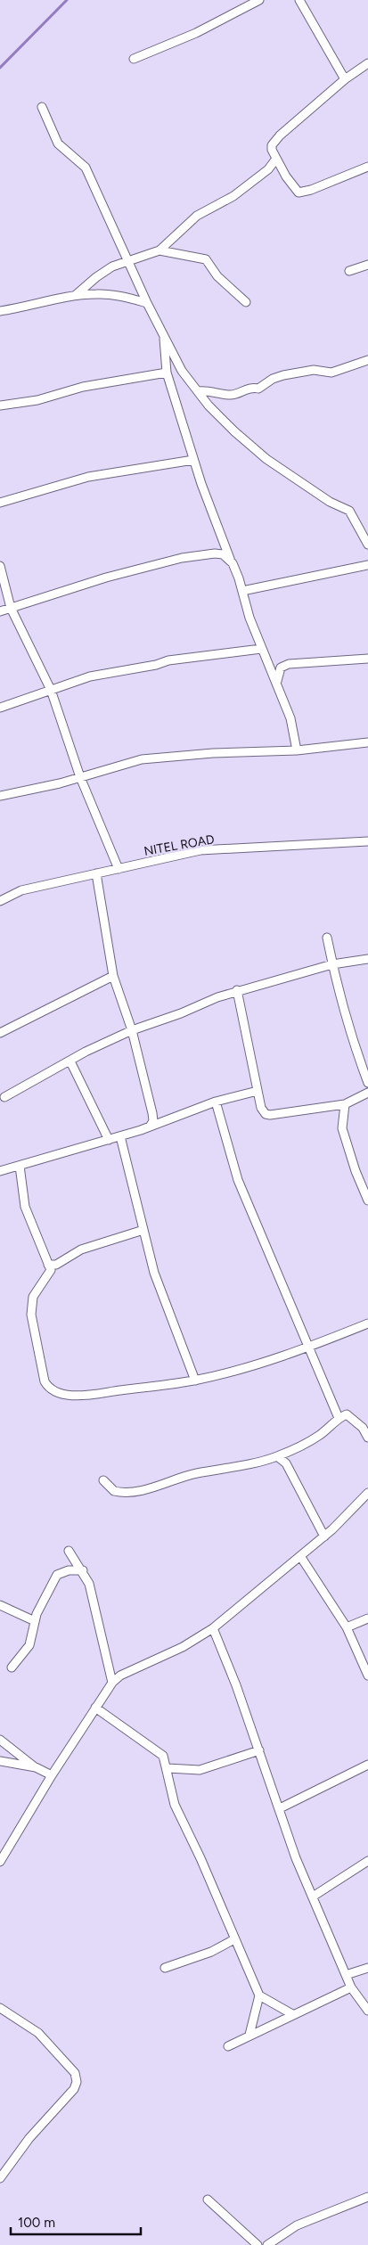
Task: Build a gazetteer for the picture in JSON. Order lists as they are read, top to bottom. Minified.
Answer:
{"streets":{"street":["NITEL ROAD"]},"scale_bar":"100 m"}
